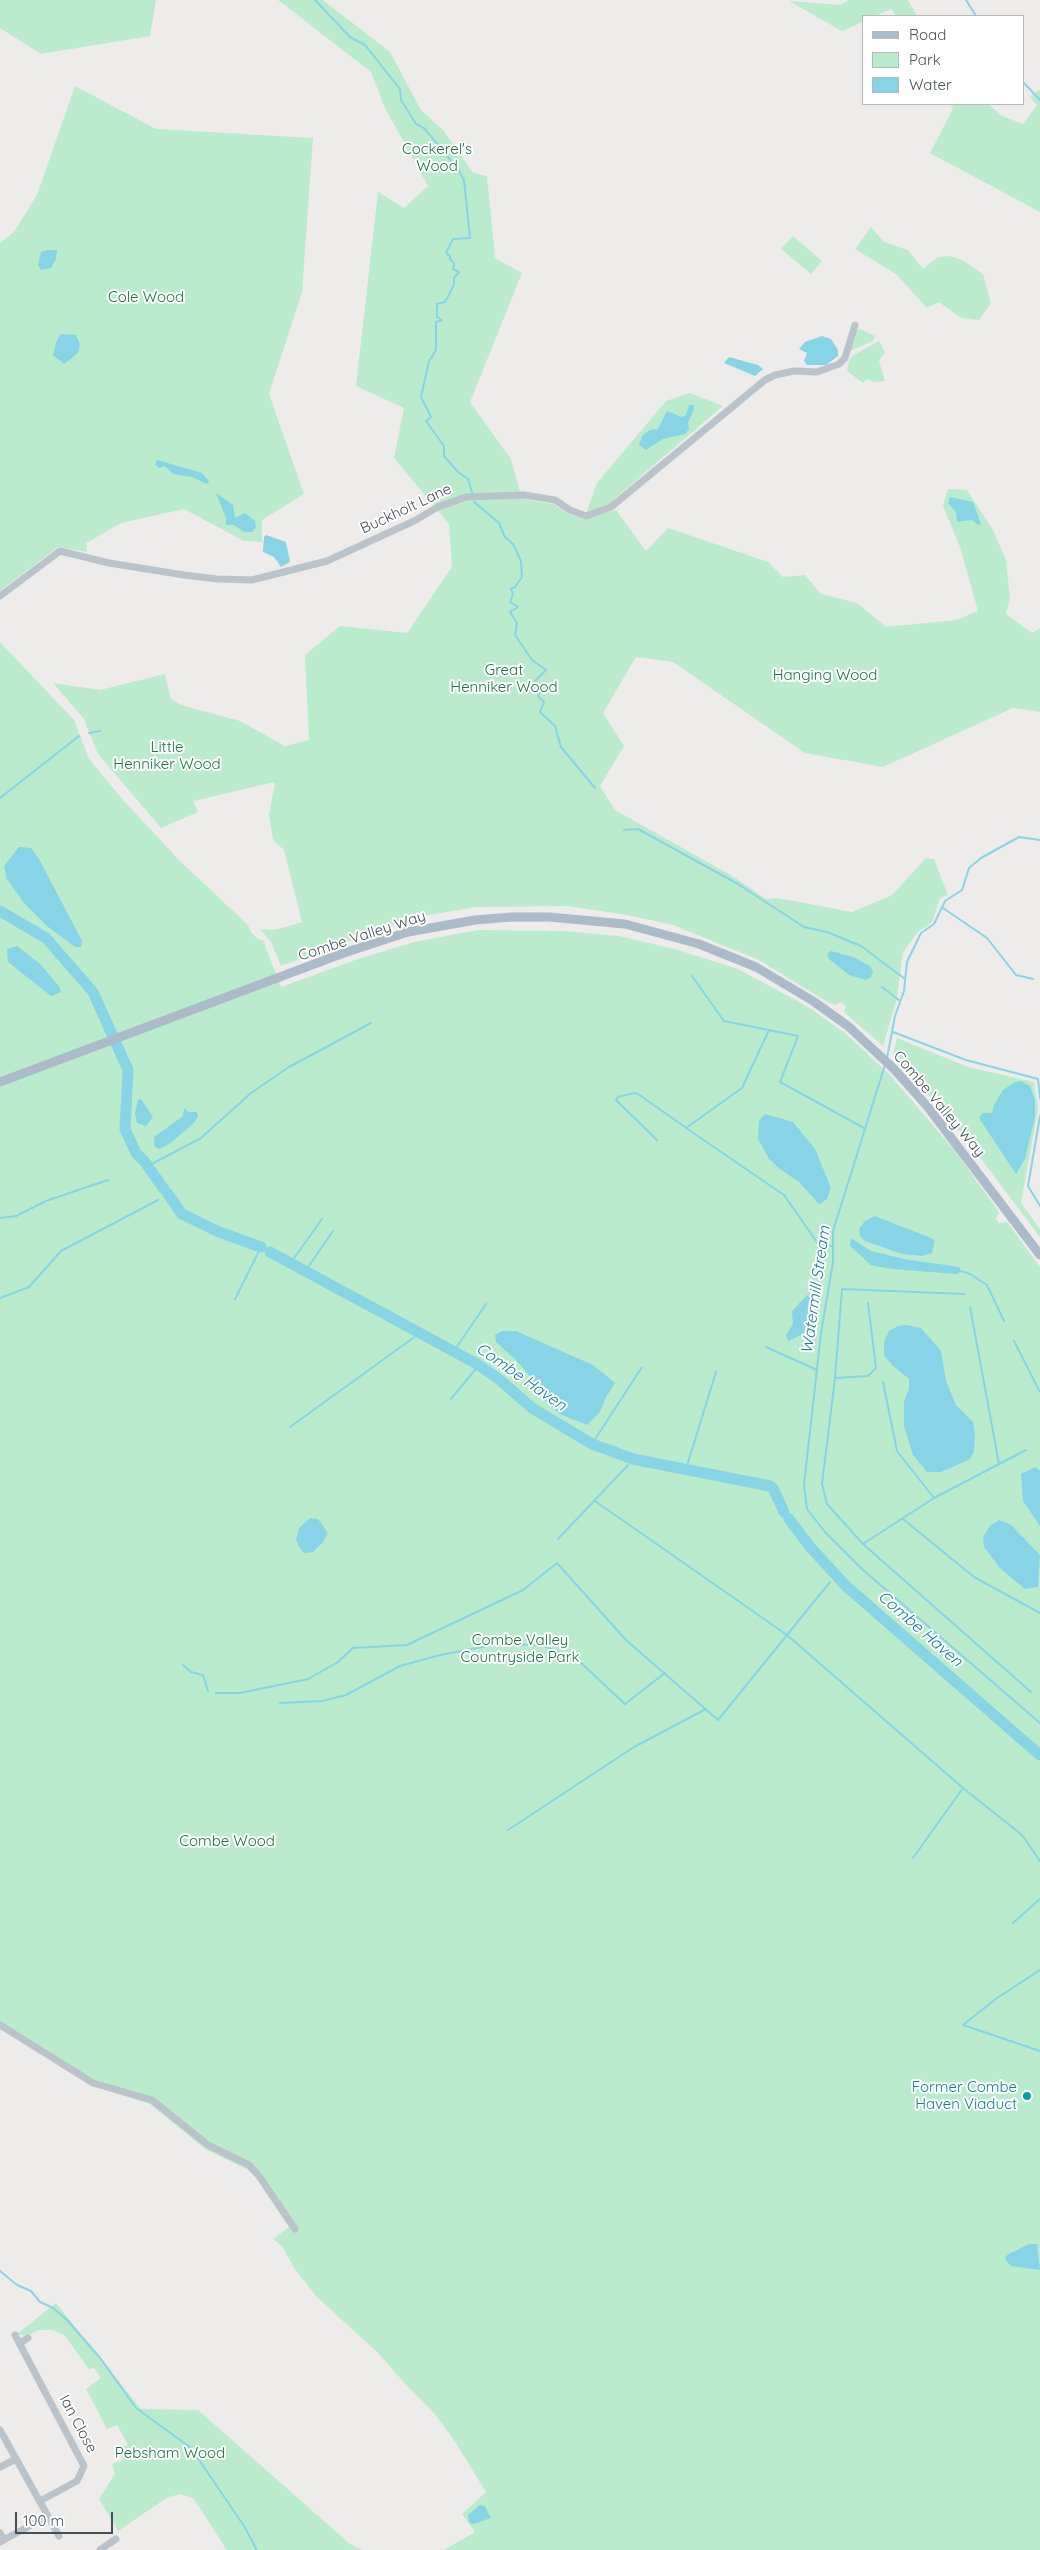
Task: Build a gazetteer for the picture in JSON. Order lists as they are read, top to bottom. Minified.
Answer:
{"streets":{"main road":["Combe Valley Way"],"street":["Buckholt Lane","Ian Close"]},"water":["Watermill Stream","Combe Haven"],"parks":["Cockerel's Wood","Cole Wood","Great Henniker Wood","Hanging Wood","Little Henniker Wood","Combe Valley Countryside Park","Combe Wood","Pebsham Wood"],"places":["Former Combe Haven Viaduct"],"legend":["Road","Park","Water"],"scale_bar":"100 m"}
